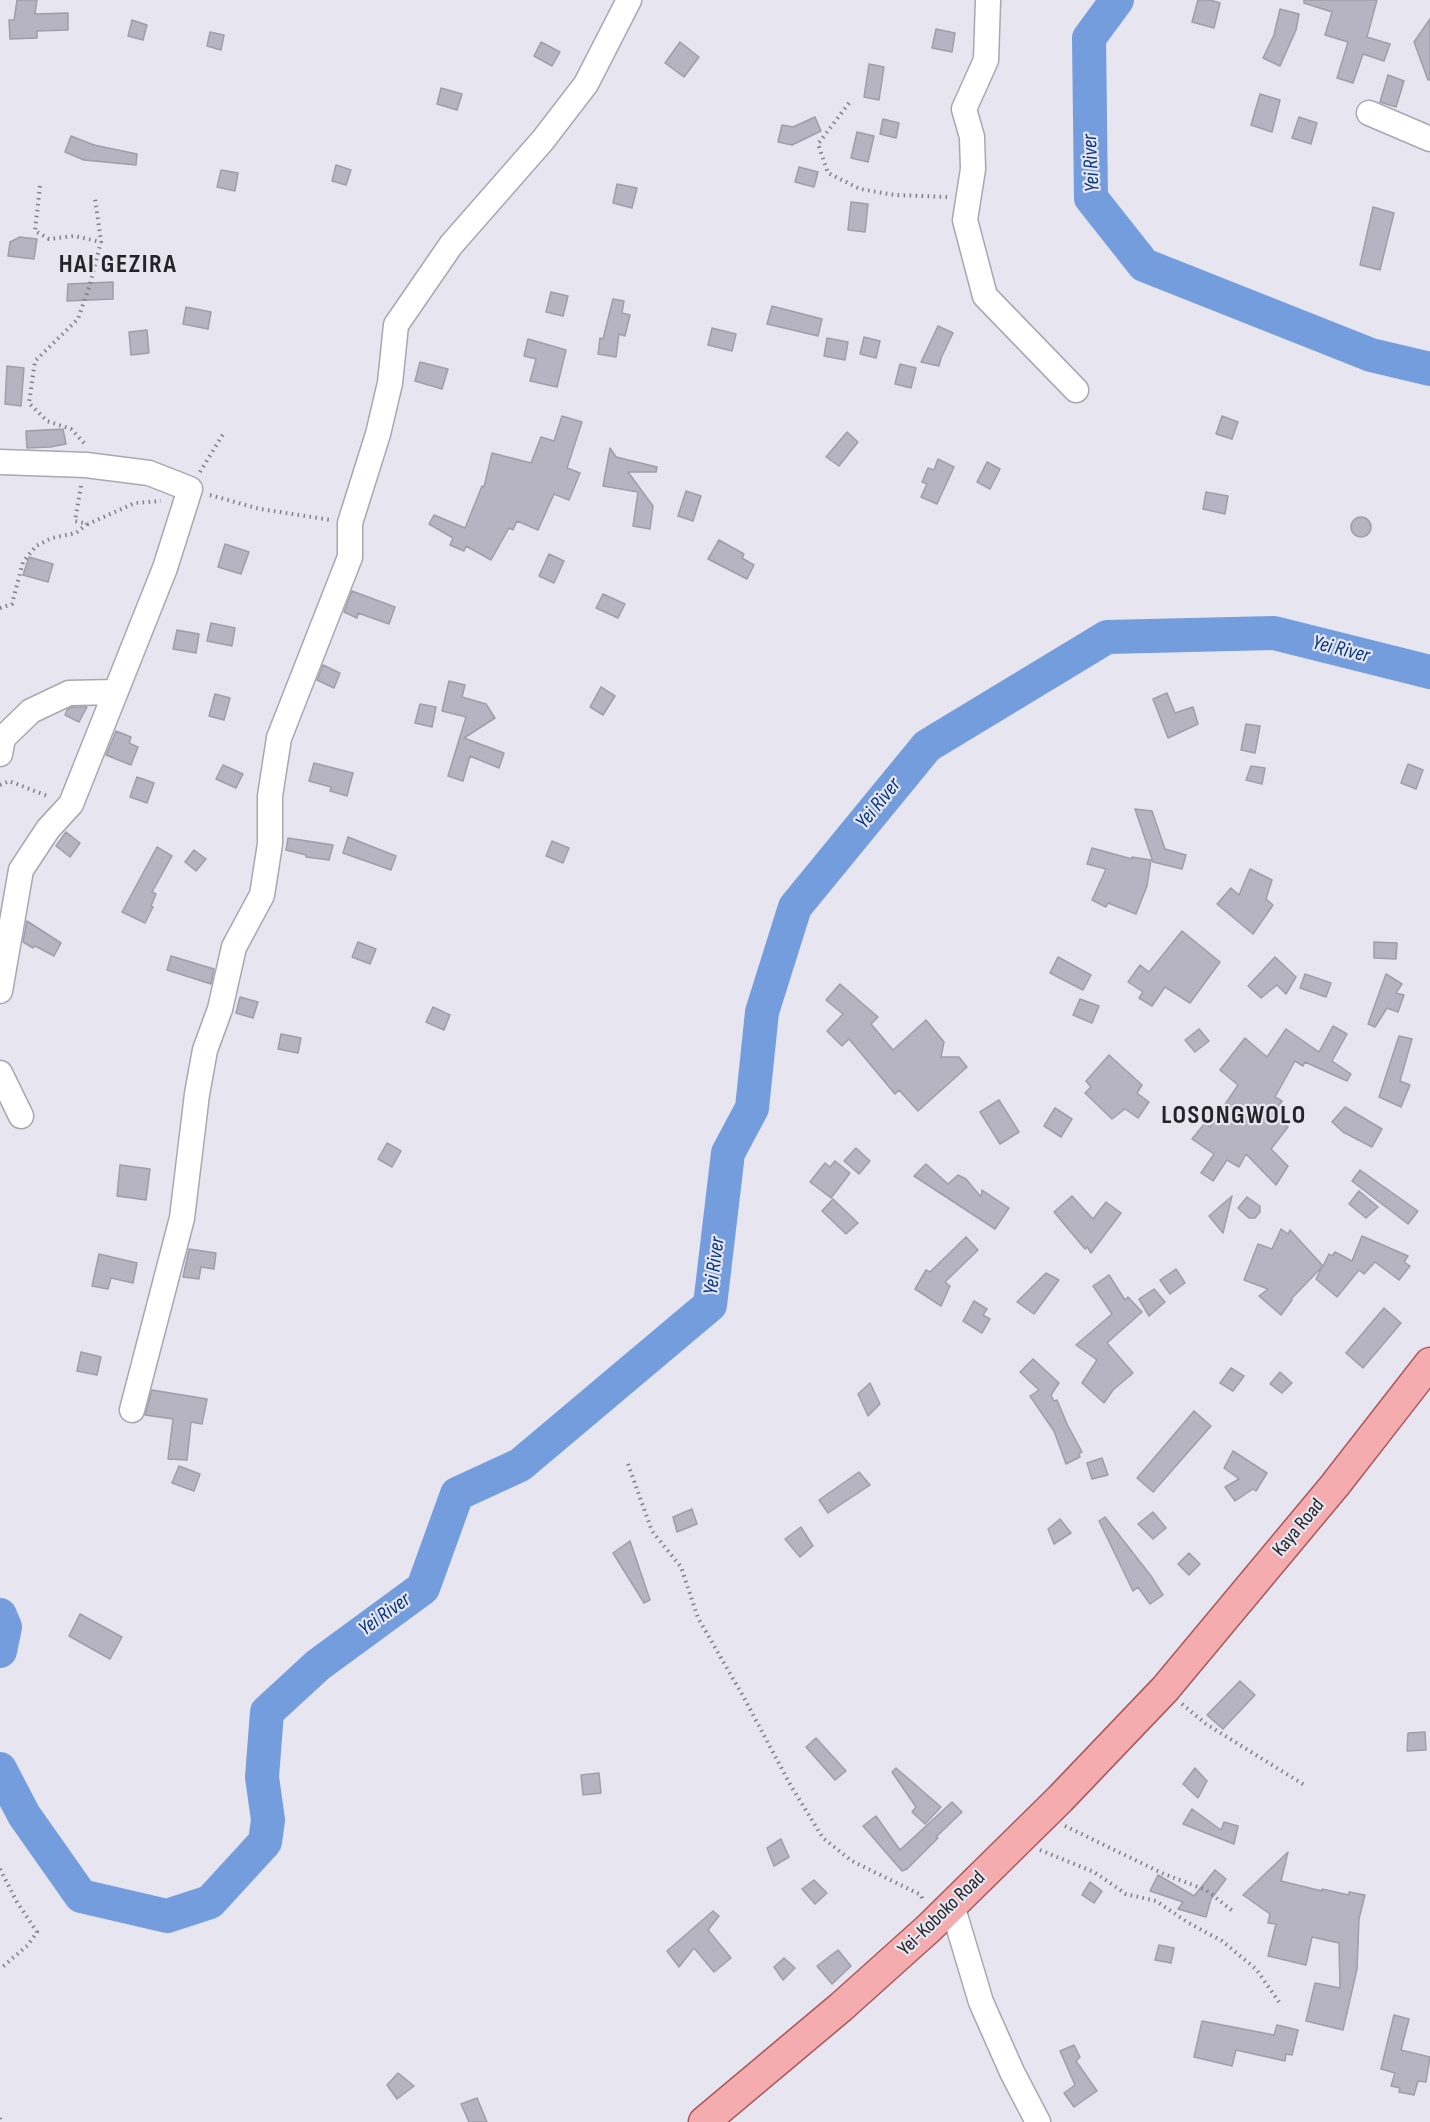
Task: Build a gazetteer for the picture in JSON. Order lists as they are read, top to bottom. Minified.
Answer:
{"streets":{"main road":["Kaya Road","Yei-Koboko Road"]},"crossings":[["Kaya Road","Yei-Koboko Road"]],"districts":["HAI GEZIRA","LOSONGWOLO"],"water":["Yei River"]}
